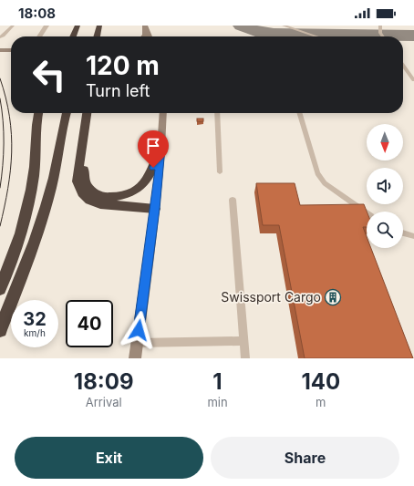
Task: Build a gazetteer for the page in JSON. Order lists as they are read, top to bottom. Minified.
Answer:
{"places":{"building":["Swissport Cargo"]},"north":"bottom","page":{"status":"18:08","turn":["120 m","Turn left"],"speed":"32 km/h","limit":"40","eta":["18:09","Arrival","1","min","140","m"],"buttons":["Exit","Share"]}}
